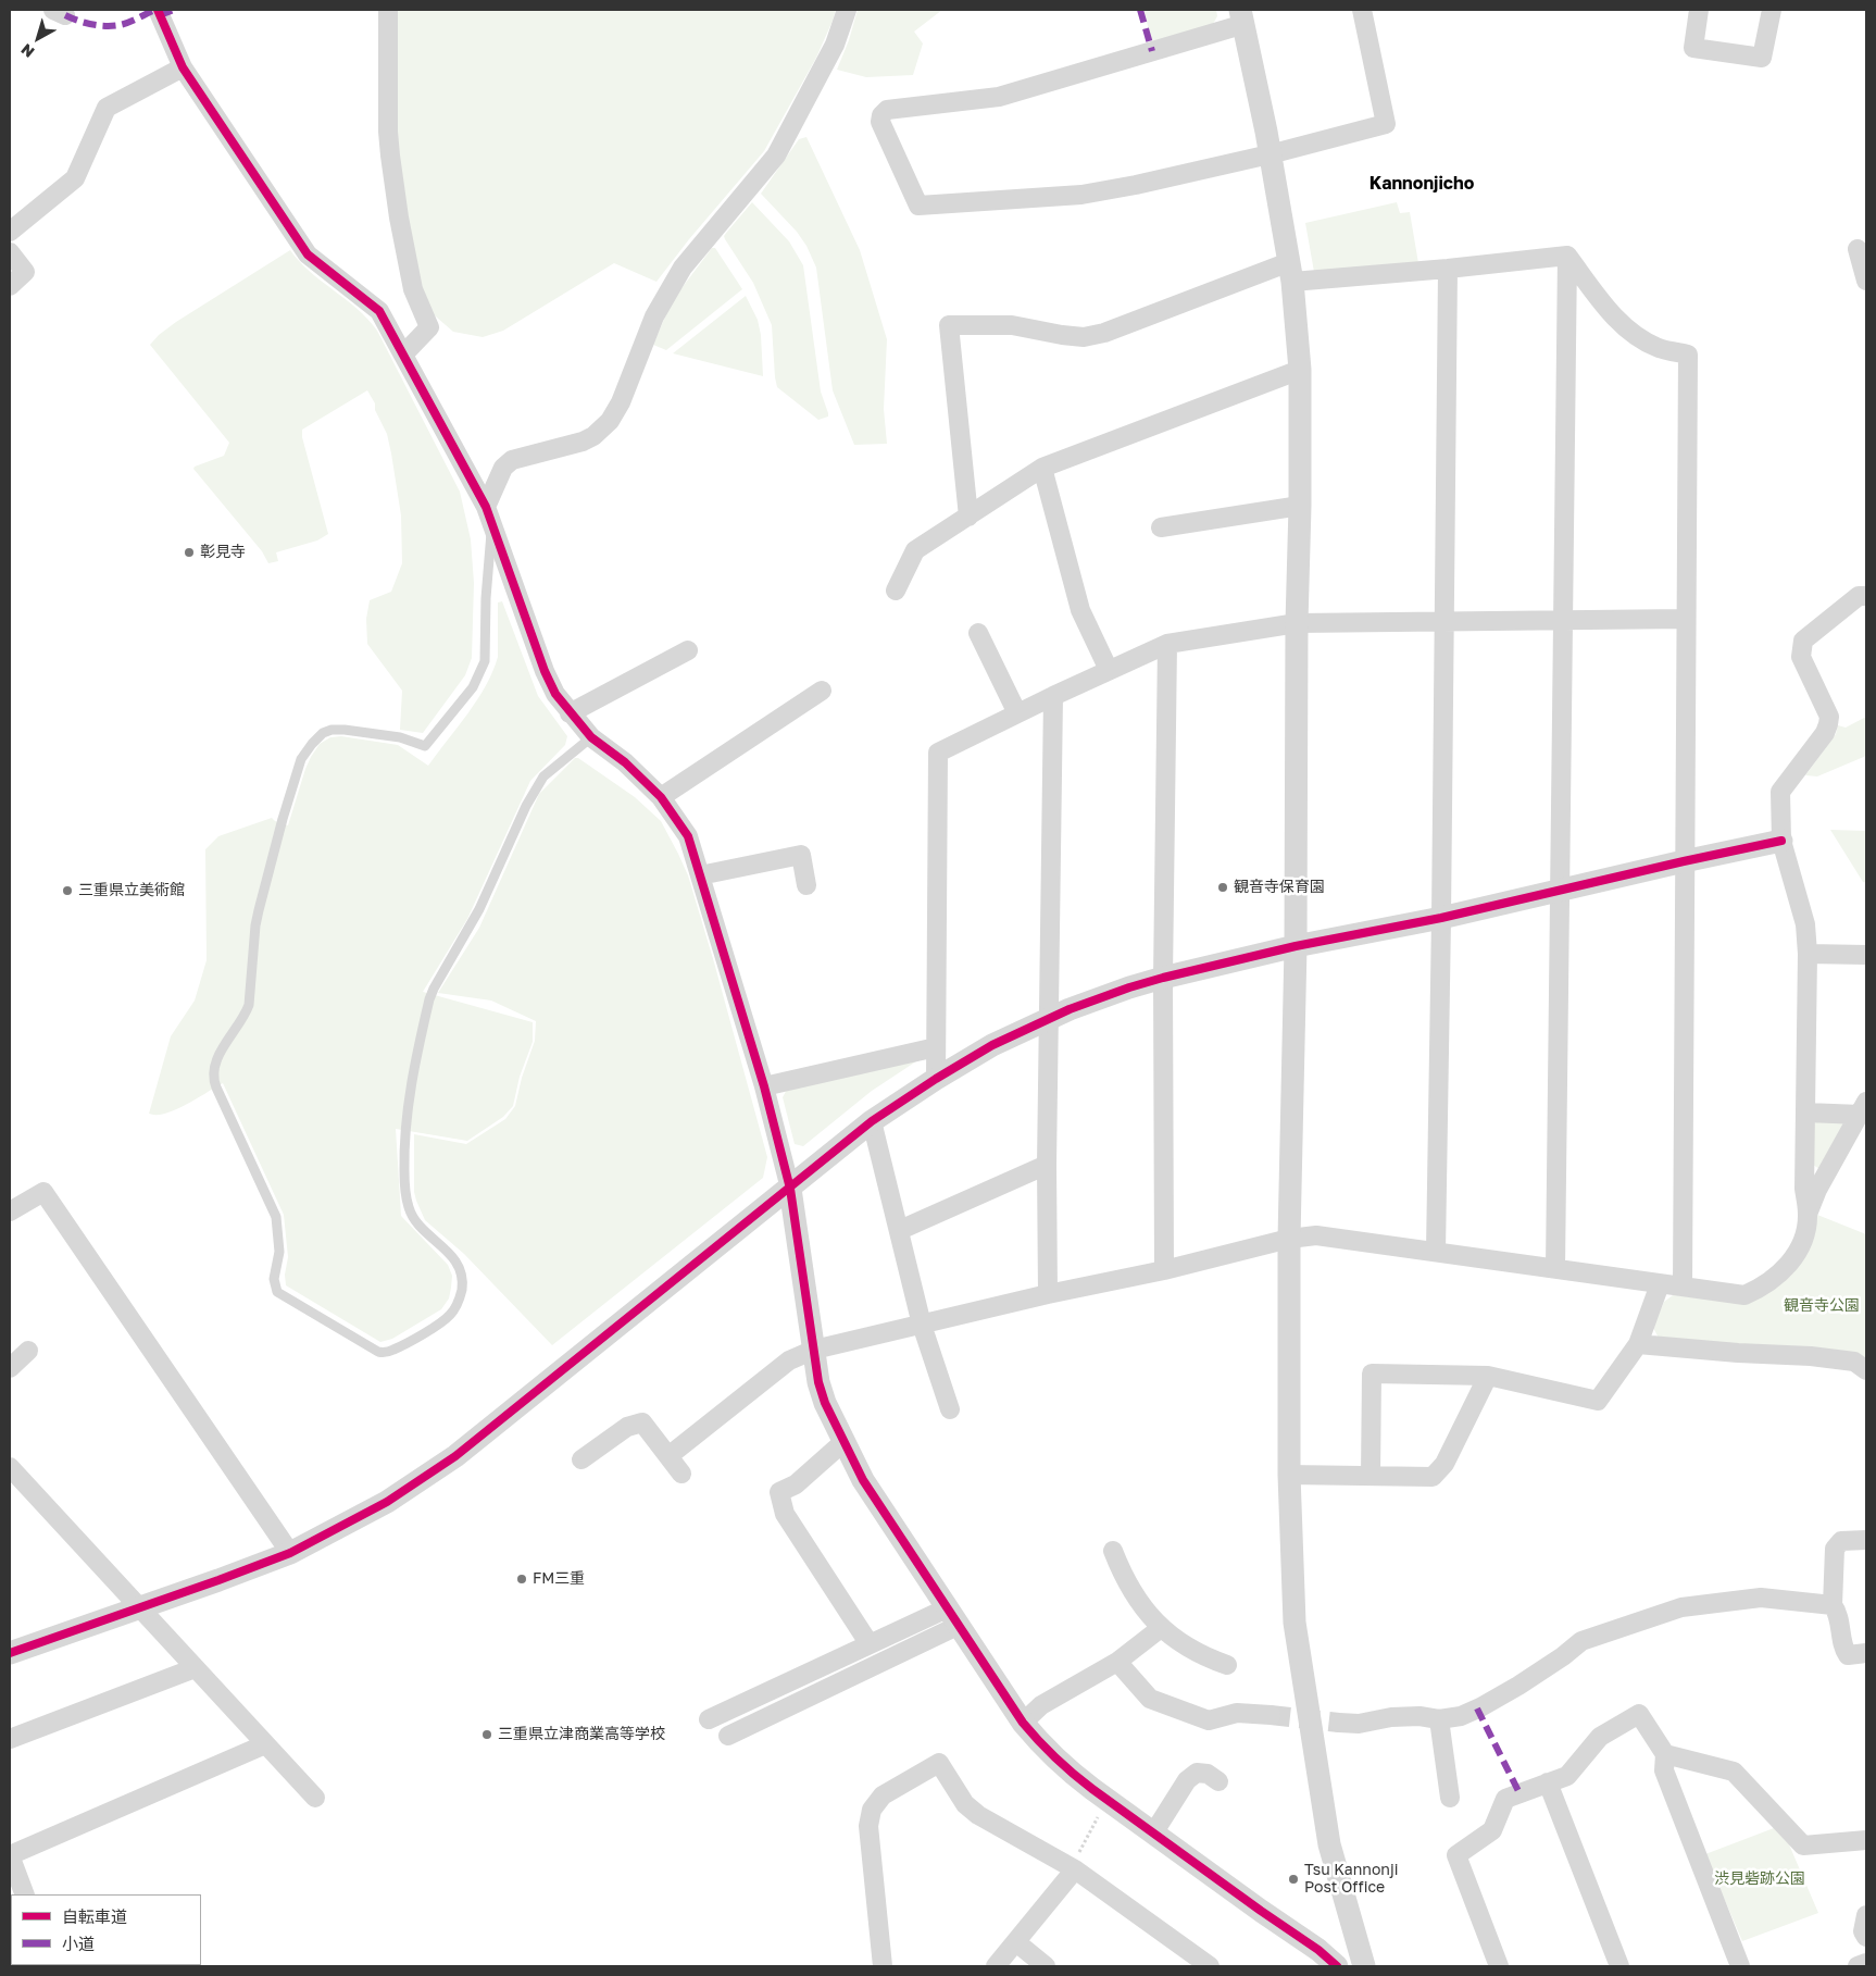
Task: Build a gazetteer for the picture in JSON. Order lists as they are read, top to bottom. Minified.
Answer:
{"districts":["Kannonjicho"],"parks":["観音寺公園","渋見砦跡公園"],"places":["彰見寺","観音寺保育園","三重県立美術館","FM三重","三重県立津商業高等学校","Tsu Kannonji Post Office"],"legend":["自転車道","小道"],"north":"bottom left"}
